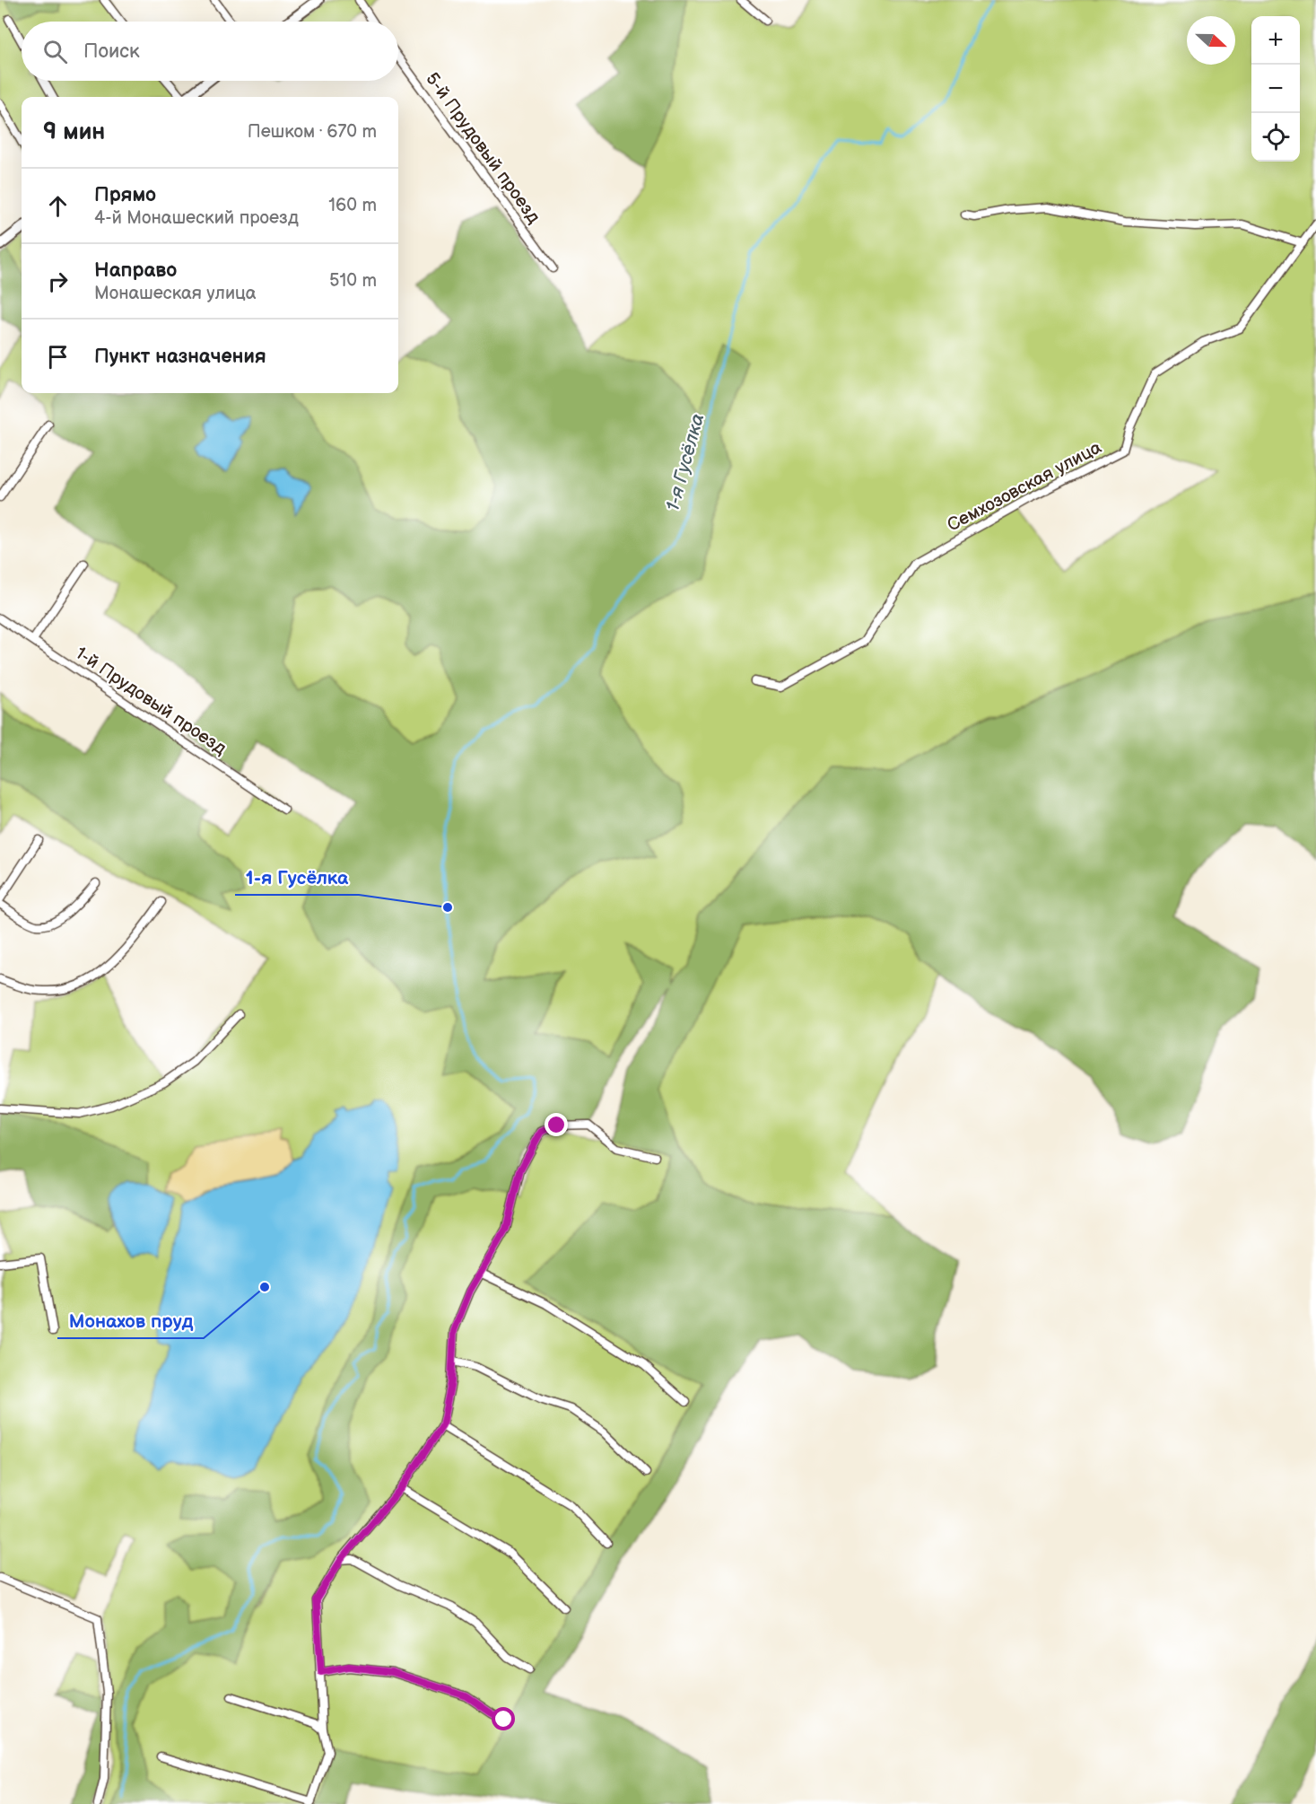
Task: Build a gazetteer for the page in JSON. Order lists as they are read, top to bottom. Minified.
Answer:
{"streets":{"street":["5-й Прудовый проезд","Семхозовская улица","1-й Прудовый проезд"]},"water":["1-я Гусёлка"],"places":["1-я Гусёлка","Монахов пруд"],"north":"right","page":{"map_buttons":["+","−"],"search":"Поиск","heading":["9 мин","Пешком · 670 m"],"list":[["Прямо","4-й Монашеский проезд","160 m"],["Направо","Монашеская улица","510 m"],"Пункт назначения"]}}
